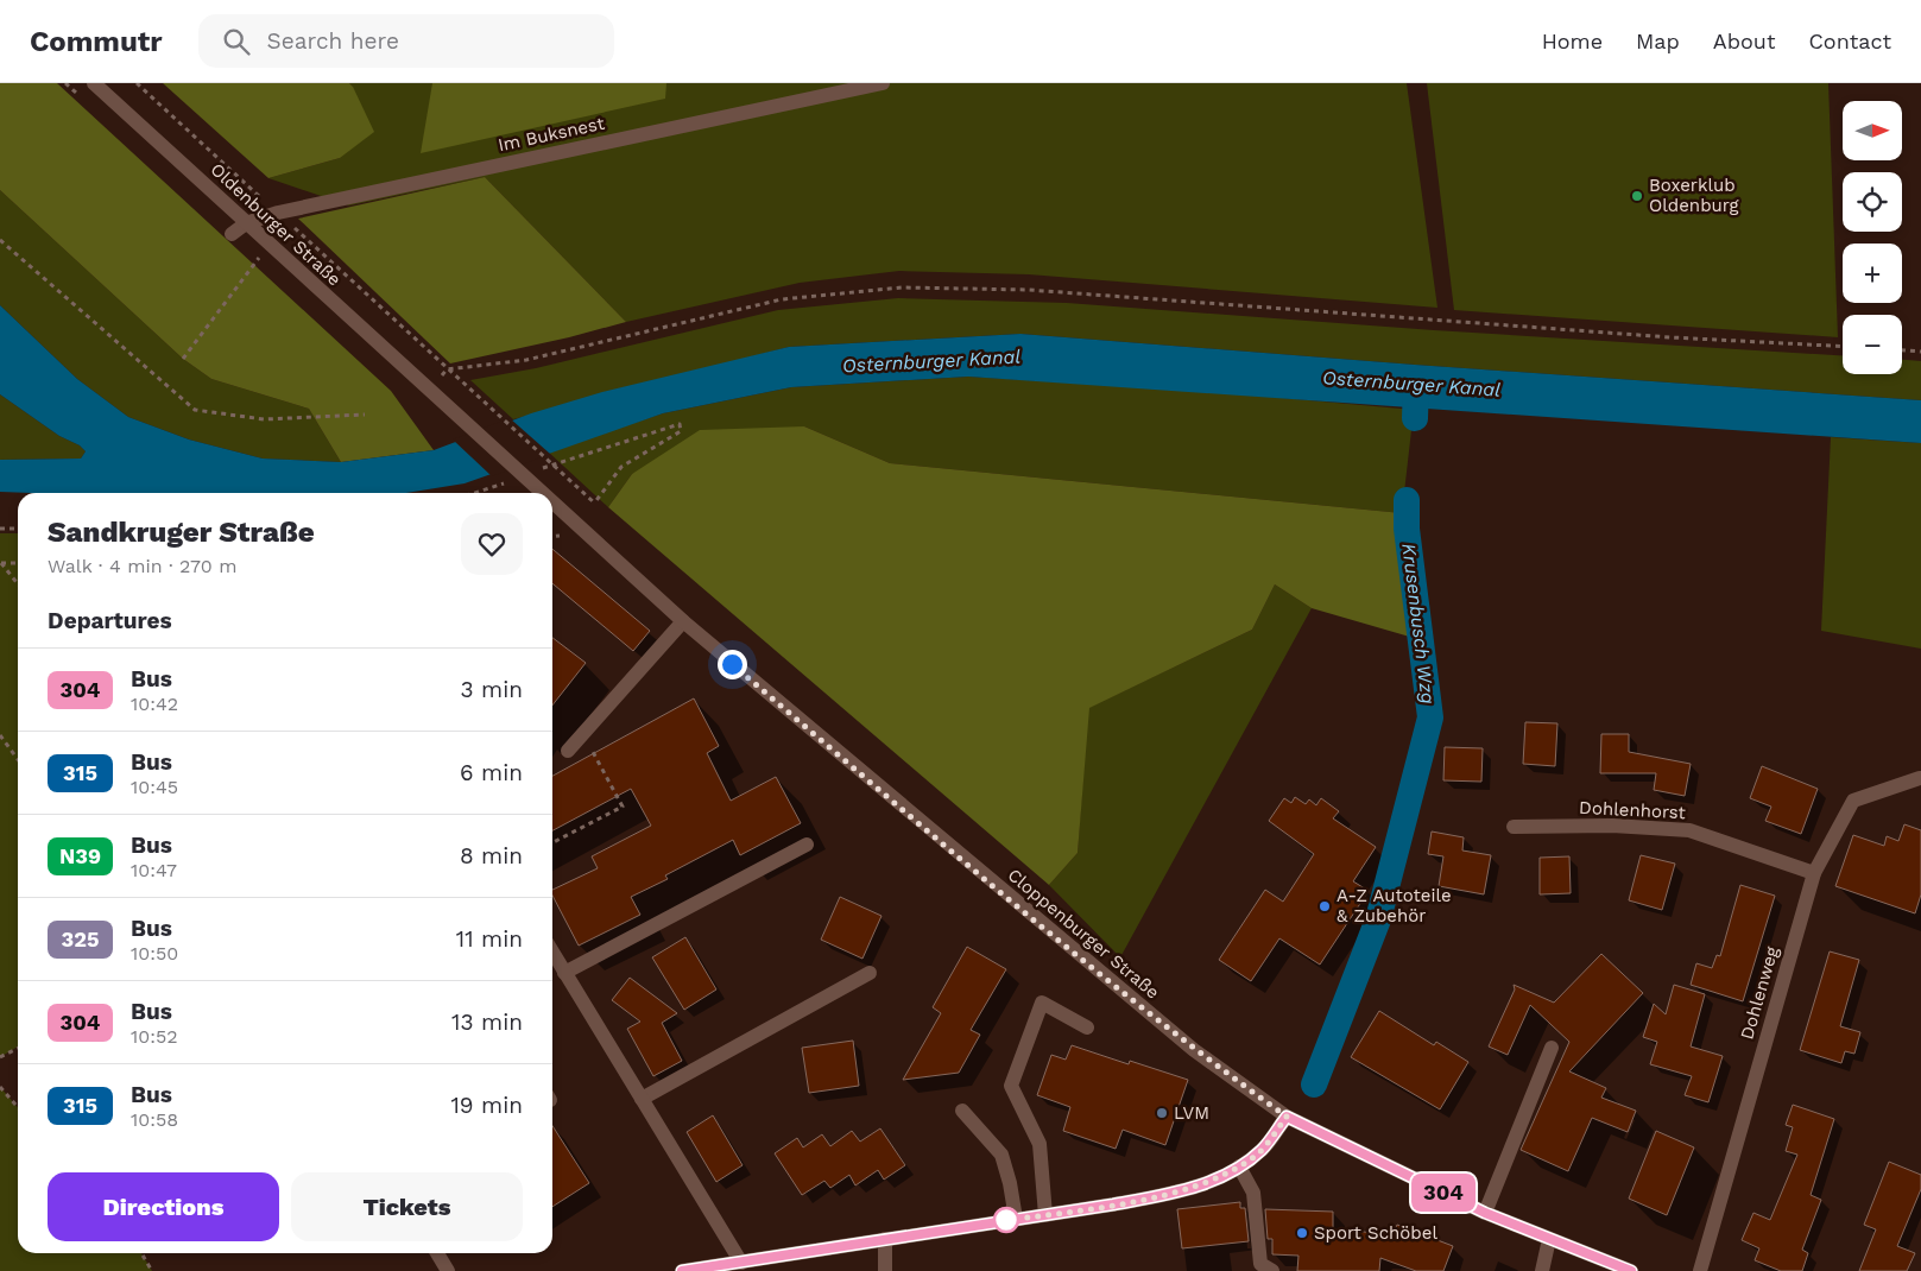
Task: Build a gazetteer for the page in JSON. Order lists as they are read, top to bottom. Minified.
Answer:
{"streets":{"main road":["Im Buksnest","Oldenburger Straße","Dohlenhorst","Cloppenburger Straße","Dohlenweg"]},"crossings":[["Im Buksnest","Oldenburger Straße"],["Oldenburger Straße","Cloppenburger Straße"],["Dohlenhorst","Dohlenweg"]],"water":["Osternburger Kanal","Krusenbusch Wzg"],"places":["Boxerklub Oldenburg","A-Z Autoteile & Zubehör","LVM","Sport Schöbel"],"lines":["bus line 304"],"north":"right","page":{"header":"Commutr","search":"Search here","nav":["Home","Map","About","Contact"],"on_map":"304","map_buttons":["+","−"],"heading":[["Sandkruger Straße","Walk · 4 min · 270 m"],"Departures"],"list":[{"mark":"304","name":"Bus","note":"10:42","value":"3 min"},{"mark":"315","name":"Bus","note":"10:45","value":"6 min"},{"mark":"N39","name":"Bus","note":"10:47","value":"8 min"},{"mark":"325","name":"Bus","note":"10:50","value":"11 min"},{"mark":"304","name":"Bus","note":"10:52","value":"13 min"},{"mark":"315","name":"Bus","note":"10:58","value":"19 min"}],"buttons":["Directions","Tickets"]}}
